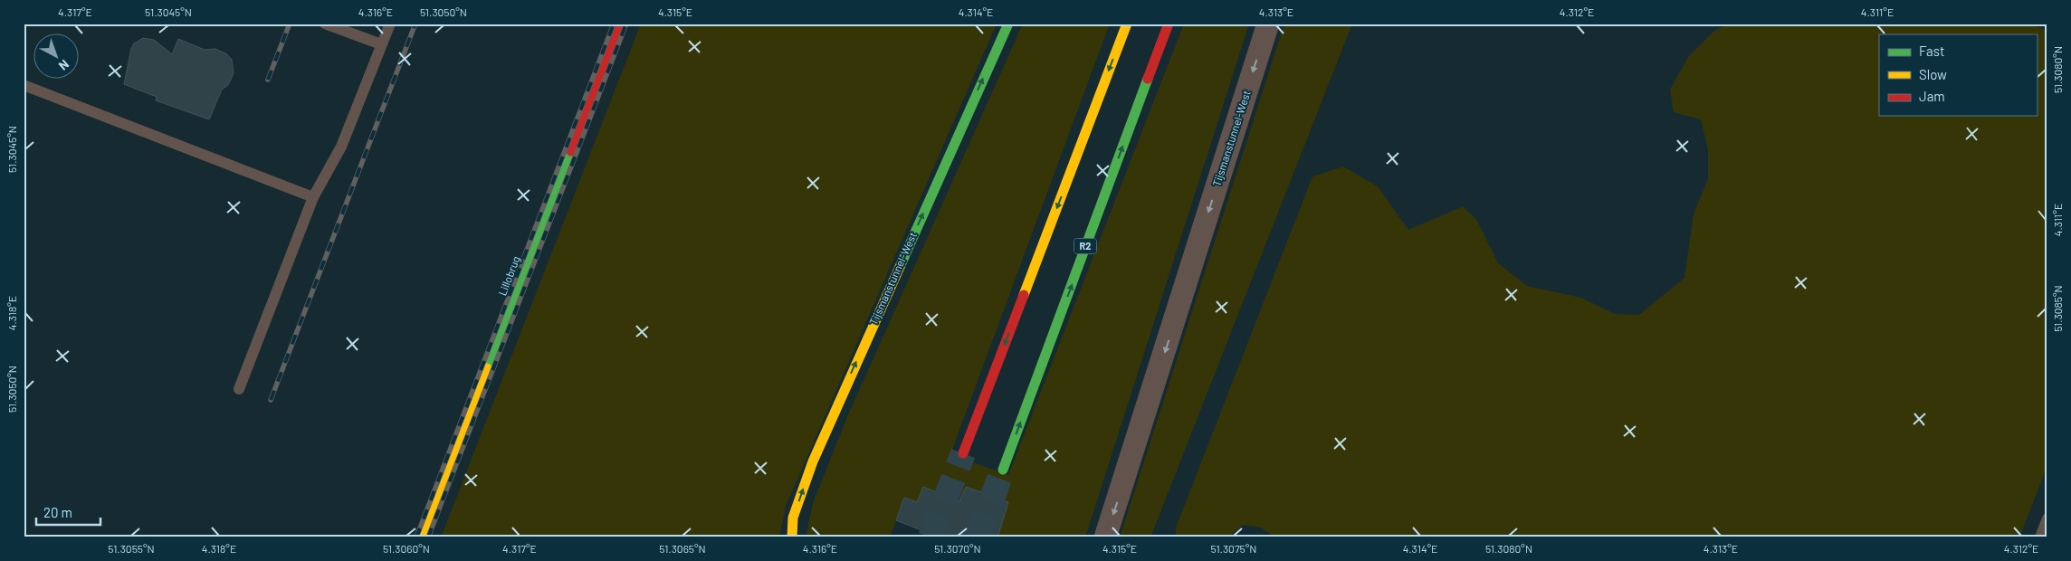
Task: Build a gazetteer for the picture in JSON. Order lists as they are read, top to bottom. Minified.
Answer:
{"streets":{"main road":["Tijsmanstunnel-West","R2","Lillobrug"]},"legend":["Fast","Slow","Jam"],"scale_bar":"20 m","north":"bottom right","coordinates":["4.317°E","51.3045°N","4.316°E","51.3050°N","4.315°E","4.314°E","4.313°E","4.312°E","4.311°E","51.3080°N","51.3085°N","4.318°E","51.3055°N","51.3060°N","51.3065°N","51.3070°N","51.3075°N"]}
